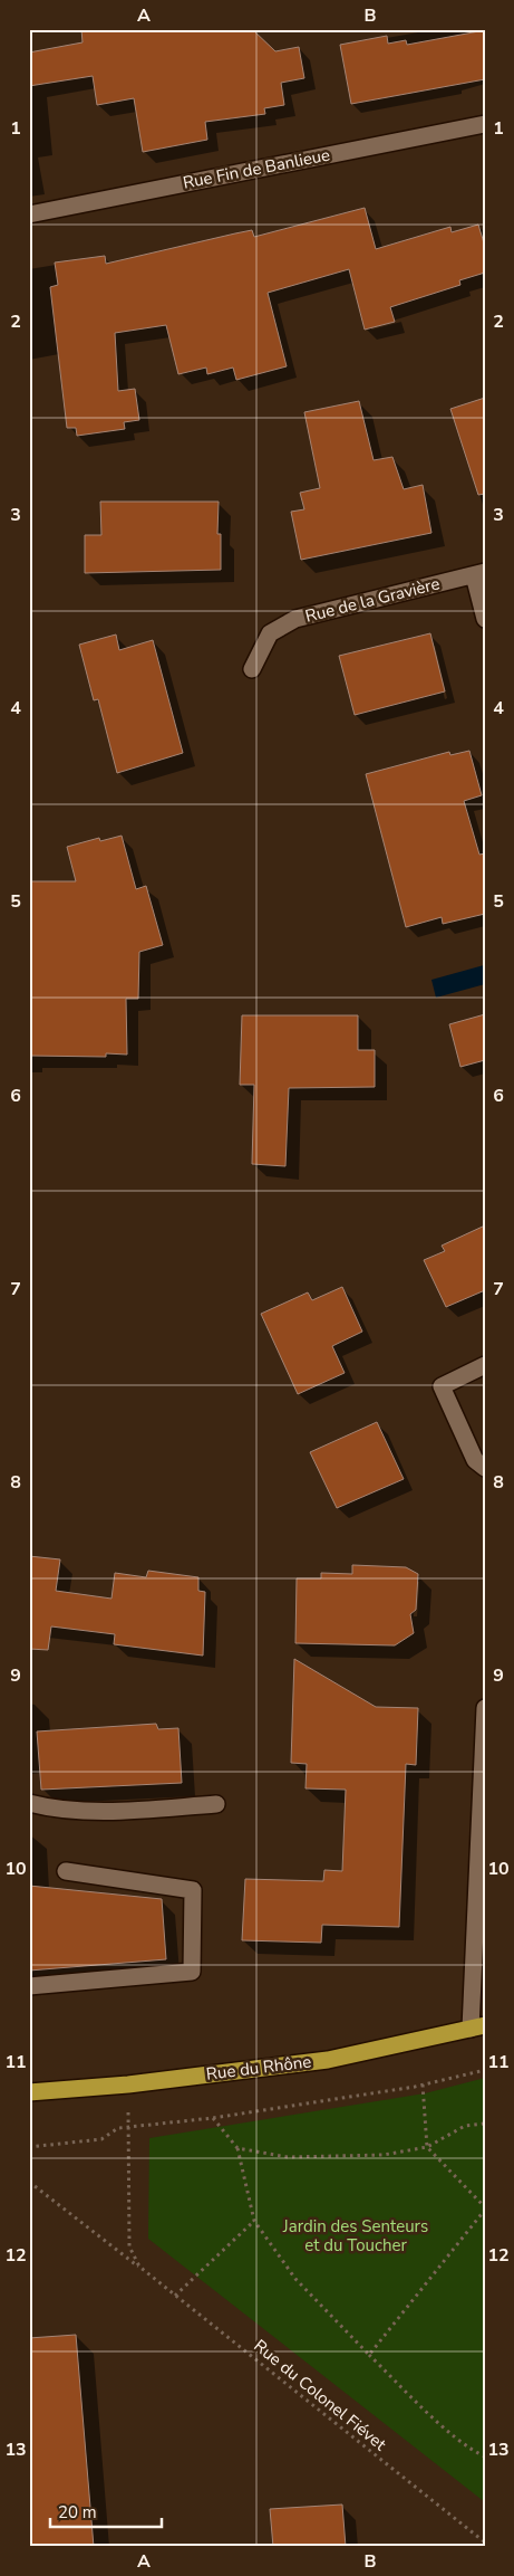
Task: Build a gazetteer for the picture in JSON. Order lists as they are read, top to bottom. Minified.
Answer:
{"streets":{"main road":["Rue du Rhône"],"street":["Rue Fin de Banlieue","Rue de la Gravière"],"path":["Rue du Colonel Fiévet"]},"crossings":[["Rue du Rhône","Rue du Colonel Fiévet"]],"parks":["Jardin des Senteurs et du Toucher"],"scale_bar":"20 m","grid":{"columns":["A","B"],"rows":["1","2","3","4","5","6","7","8","9","10","11","12","13"]}}
